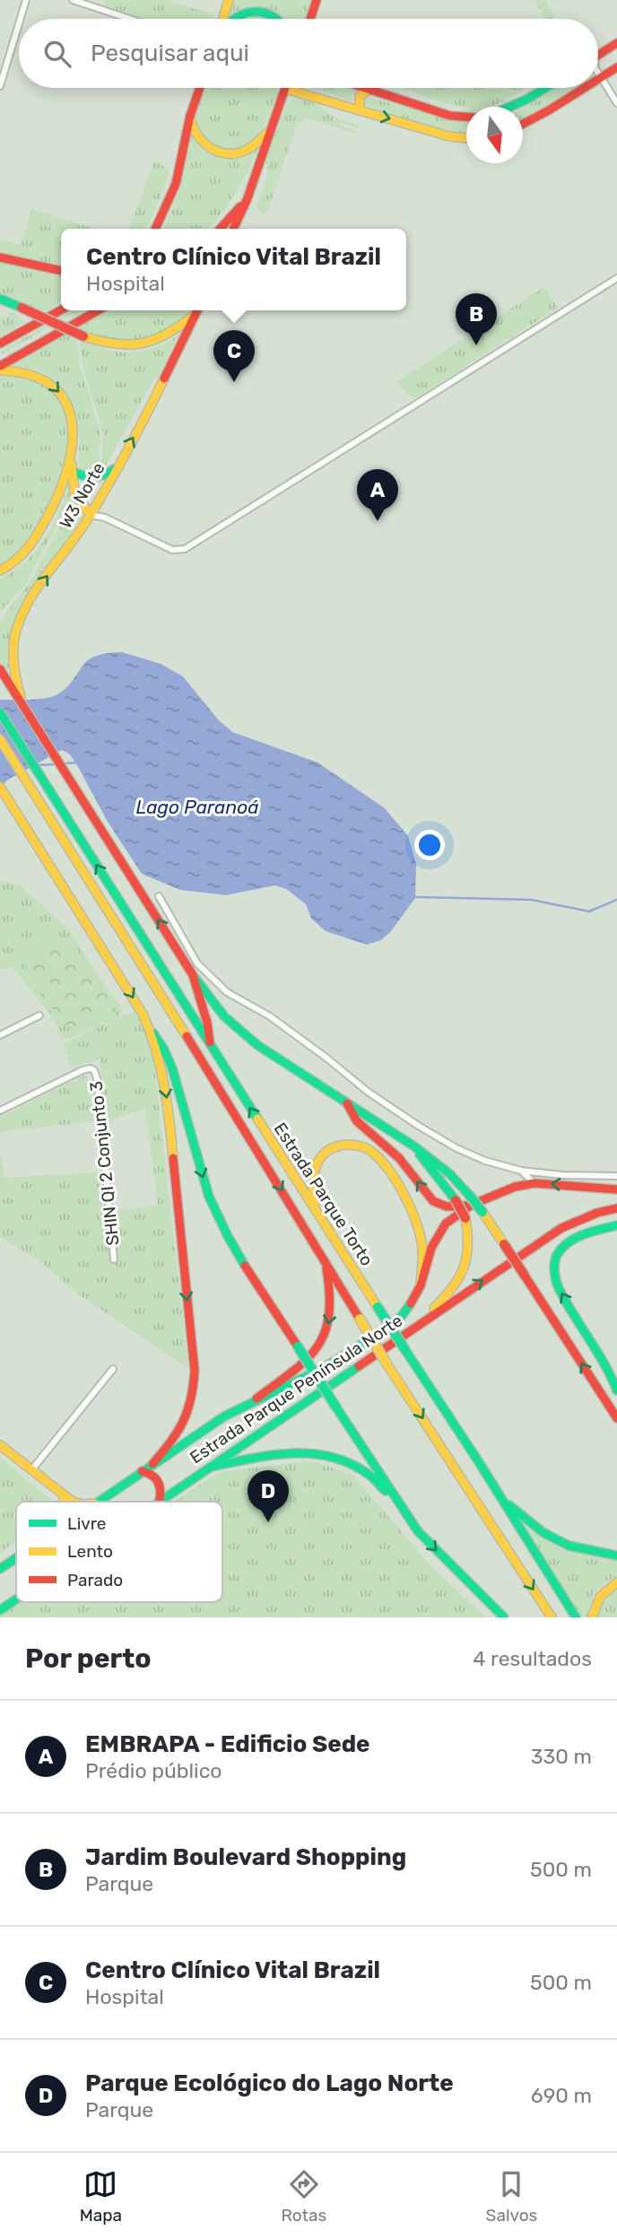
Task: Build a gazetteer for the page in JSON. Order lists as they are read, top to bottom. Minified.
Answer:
{"streets":{"main road":["W3 Norte","Estrada Parque Torto","Estrada Parque Península Norte"],"street":["SHIN QI 2 Conjunto 3"]},"one_way":["W3 Norte"],"water":["Lago Paranoá"],"legend":["Livre","Lento","Parado"],"north":"bottom","page":{"search":"Pesquisar aqui","popup":["Centro Clínico Vital Brazil","Hospital"],"pins":["B","C","A","D"],"heading":["Por perto","4 resultados"],"list":[{"mark":"A","name":"EMBRAPA - Edificio Sede","note":"Prédio público","value":"330 m"},{"mark":"B","name":"Jardim Boulevard Shopping","note":"Parque","value":"500 m"},{"mark":"C","name":"Centro Clínico Vital Brazil","note":"Hospital","value":"500 m"},{"mark":"D","name":"Parque Ecológico do Lago Norte","note":"Parque","value":"690 m"}],"nav":["Mapa","Rotas","Salvos"]}}
